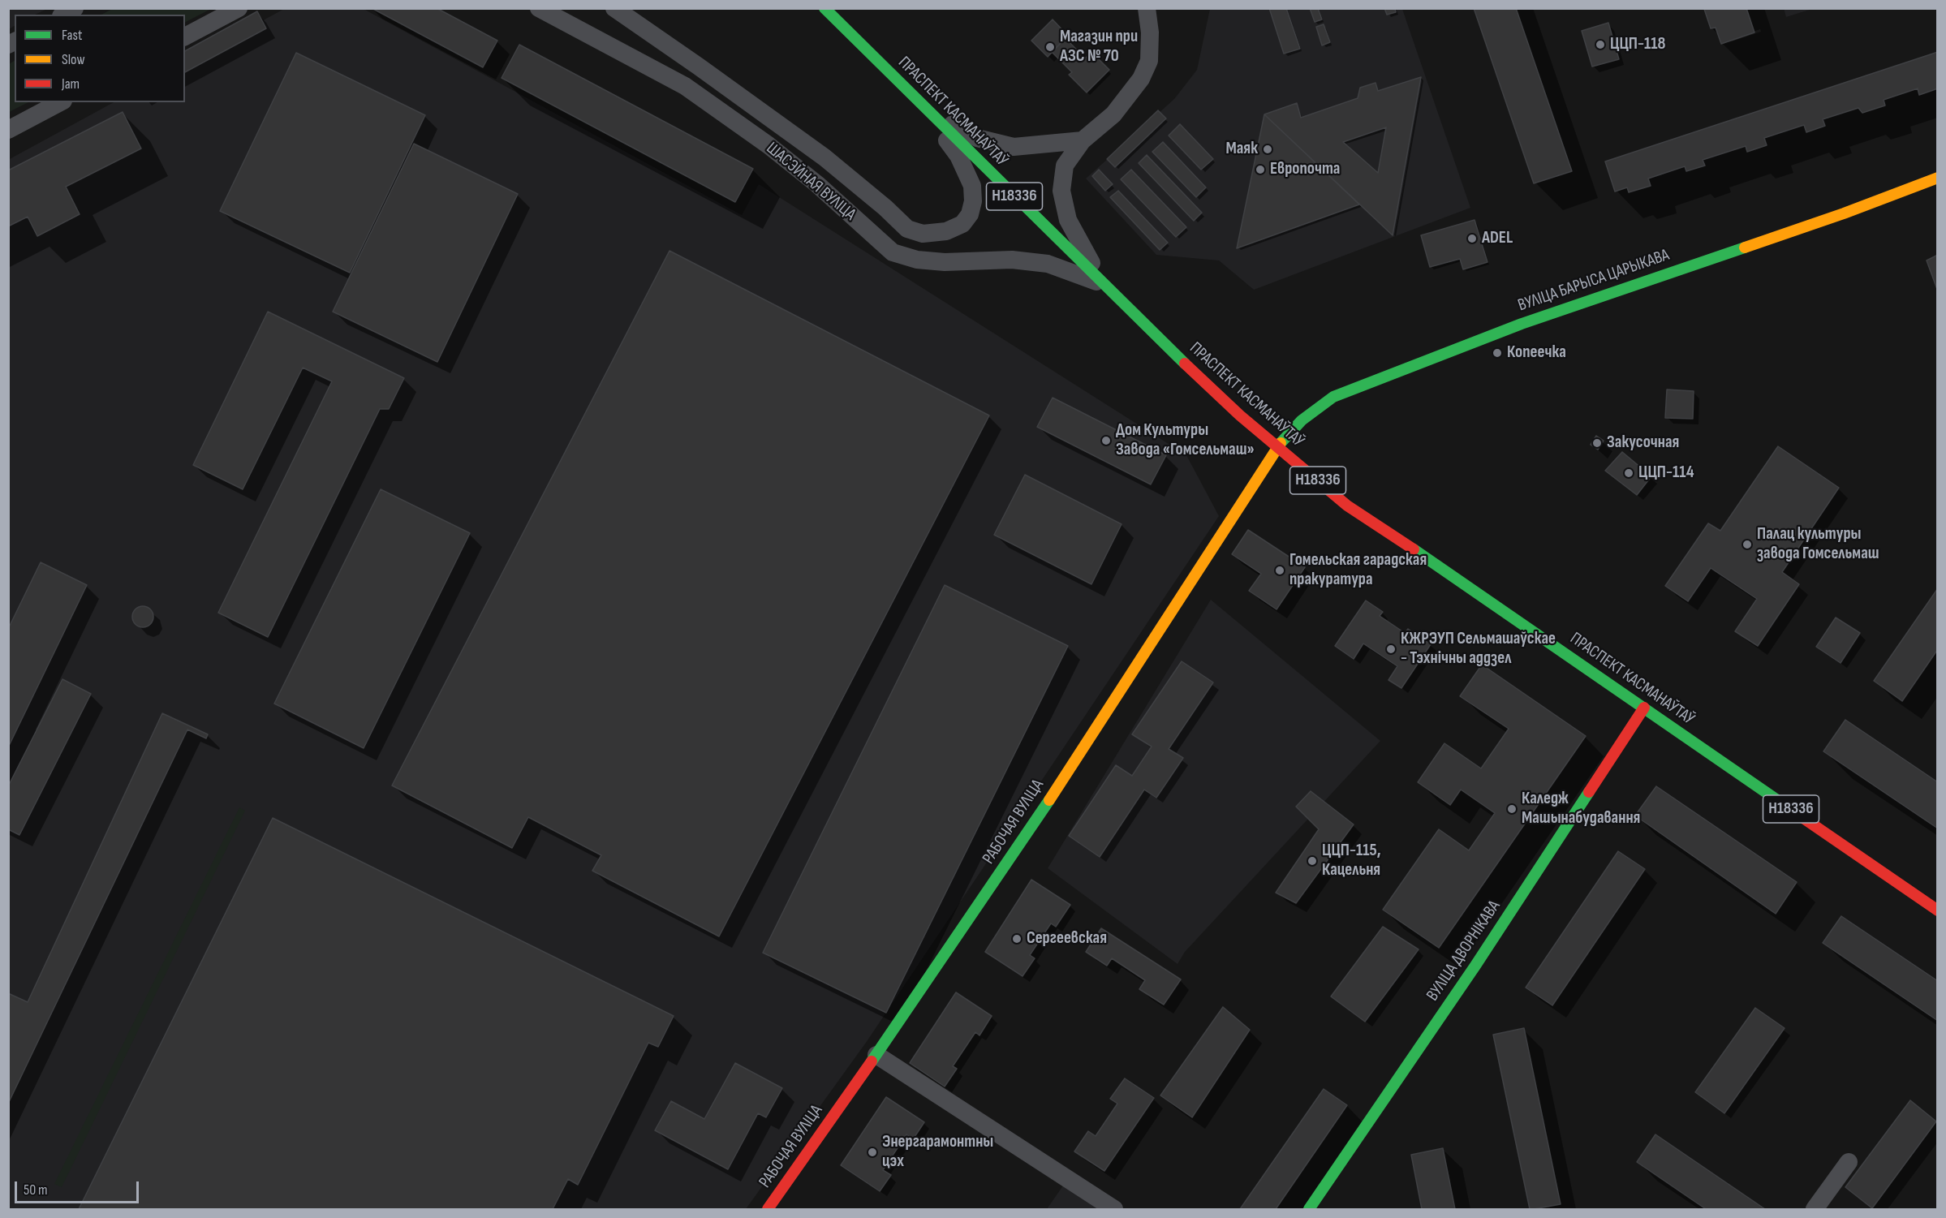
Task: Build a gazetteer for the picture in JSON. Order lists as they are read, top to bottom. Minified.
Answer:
{"streets":{"main road":["ПРАСПЕКТ КАСМАНАЎТАЎ","Н18336","ВУЛІЦА БАРЫСА ЦАРЫКАВА","РАБОЧАЯ ВУЛІЦА","ВУЛІЦА ДВОРНІКАВА"],"street":["ШАСЭЙНАЯ ВУЛІЦА"]},"crossings":[["ПРАСПЕКТ КАСМАНАЎТАЎ","ШАСЭЙНАЯ ВУЛІЦА"],["ПРАСПЕКТ КАСМАНАЎТАЎ","ВУЛІЦА БАРЫСА ЦАРЫКАВА"],["ПРАСПЕКТ КАСМАНАЎТАЎ","РАБОЧАЯ ВУЛІЦА"],["ПРАСПЕКТ КАСМАНАЎТАЎ","ВУЛІЦА ДВОРНІКАВА"],["ВУЛІЦА БАРЫСА ЦАРЫКАВА","РАБОЧАЯ ВУЛІЦА"]],"places":["ЦЦП-118","Магазин при АЗС № 70","Маяк","Европочта","ADEL","Копеечка","Дом Культуры Завода «Гомсельмаш»","Закусочная","ЦЦП-114","Палац культуры завода Гомсельмаш","Гомельская гарадская пракуратура","КЖРЭУП Сельмашаўскае - Тэхнічны аддзел","Каледж Машынабудавання","ЦЦП-115, Кацельня","Сергеевская","Энергарамонтны цэх"],"legend":["Fast","Slow","Jam"],"scale_bar":"50 m"}
